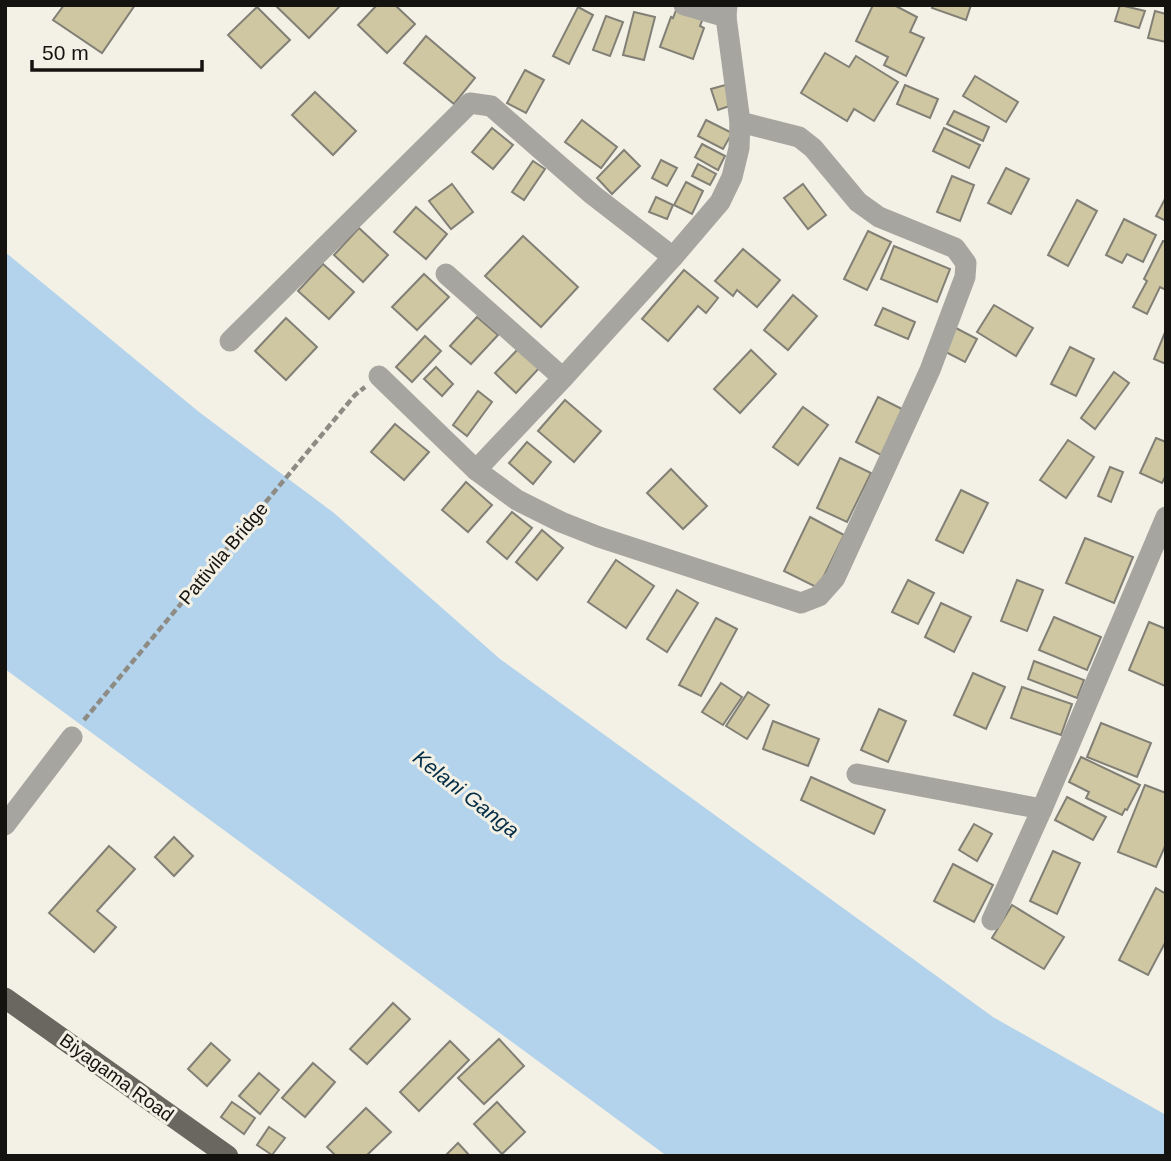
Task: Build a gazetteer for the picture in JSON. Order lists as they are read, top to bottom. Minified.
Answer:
{"streets":{"main road":["Biyagama Road"],"path":["Pattivila Bridge"]},"water":["Kelani Ganga"],"scale_bar":"50 m"}
